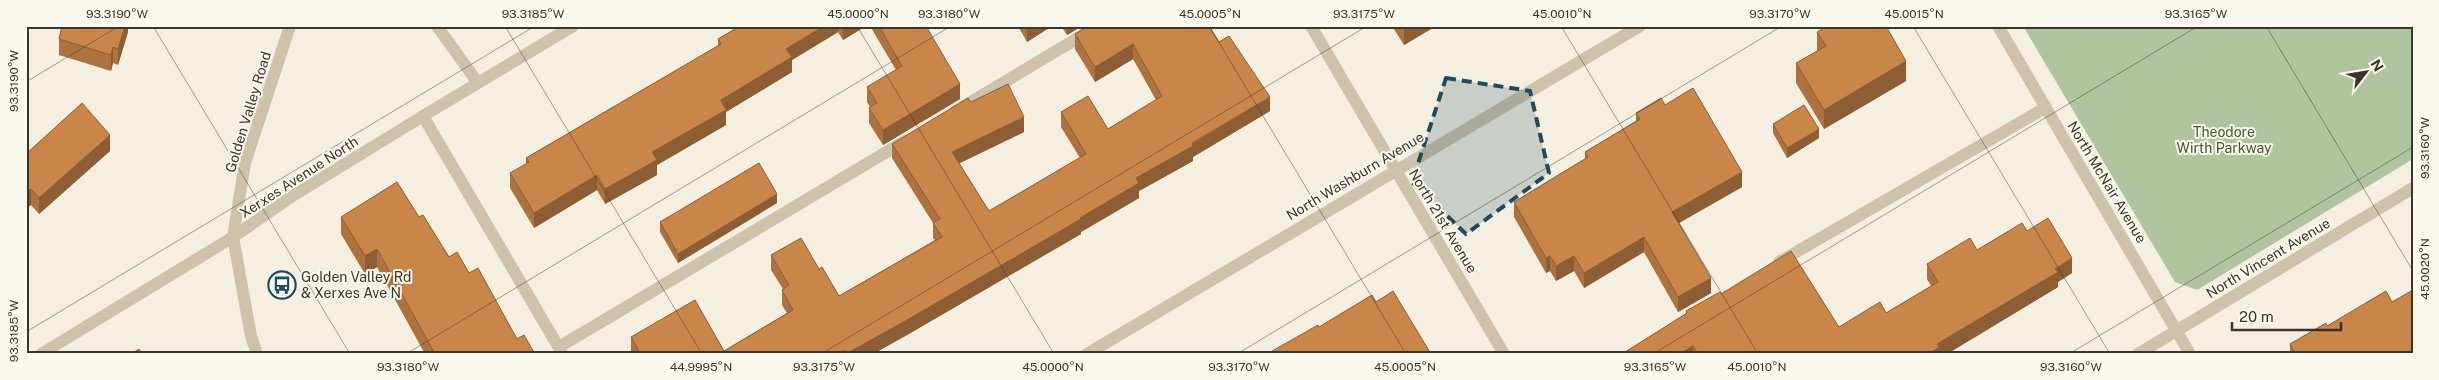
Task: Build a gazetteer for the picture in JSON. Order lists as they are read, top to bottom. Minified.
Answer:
{"streets":{"street":["Golden Valley Road","North Washburn Avenue","Xerxes Avenue North","North McNair Avenue","North 21st Avenue","North Vincent Avenue"]},"crossings":[["Golden Valley Road","Xerxes Avenue North"],["North Washburn Avenue","North 21st Avenue"],["North McNair Avenue","North Vincent Avenue"]],"parks":["Theodore Wirth Parkway"],"places":{"bus stop":["Golden Valley Rd & Xerxes Ave N"]},"scale_bar":"20 m","north":"top right","coordinates":["93.3190°W","93.3185°W","45.0000°N","93.3180°W","45.0005°N","93.3175°W","45.0010°N","93.3170°W","45.0015°N","93.3165°W","93.3160°W","45.0020°N","44.9995°N"]}
